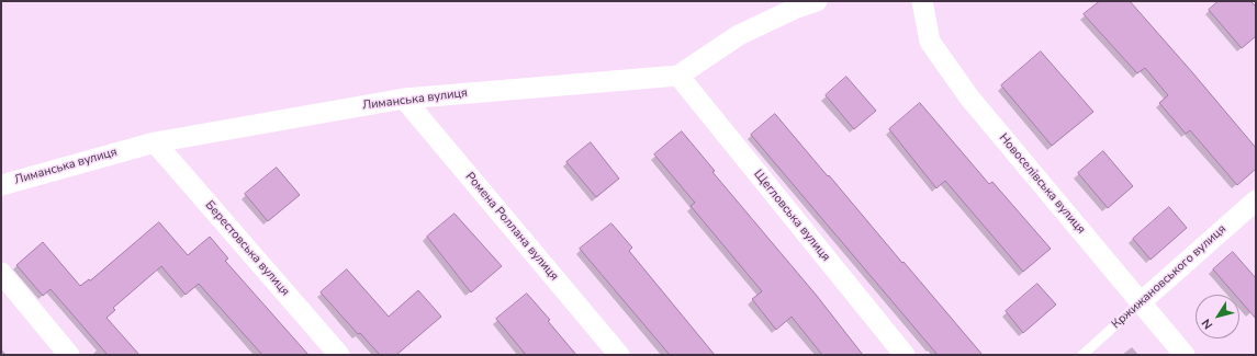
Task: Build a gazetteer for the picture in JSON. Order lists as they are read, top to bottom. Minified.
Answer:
{"streets":{"street":["Лиманська вулиця","Новоселівська вулиця","Щегловська вулиця","Ромена Роллана вулиця","Берестовська вулиця","Кржижановського вулиця"]},"crossings":[["Лиманська вулиця","Щегловська вулиця"],["Лиманська вулиця","Ромена Роллана вулиця"],["Лиманська вулиця","Берестовська вулиця"],["Новоселівська вулиця","Кржижановського вулиця"]],"north":"bottom left"}
